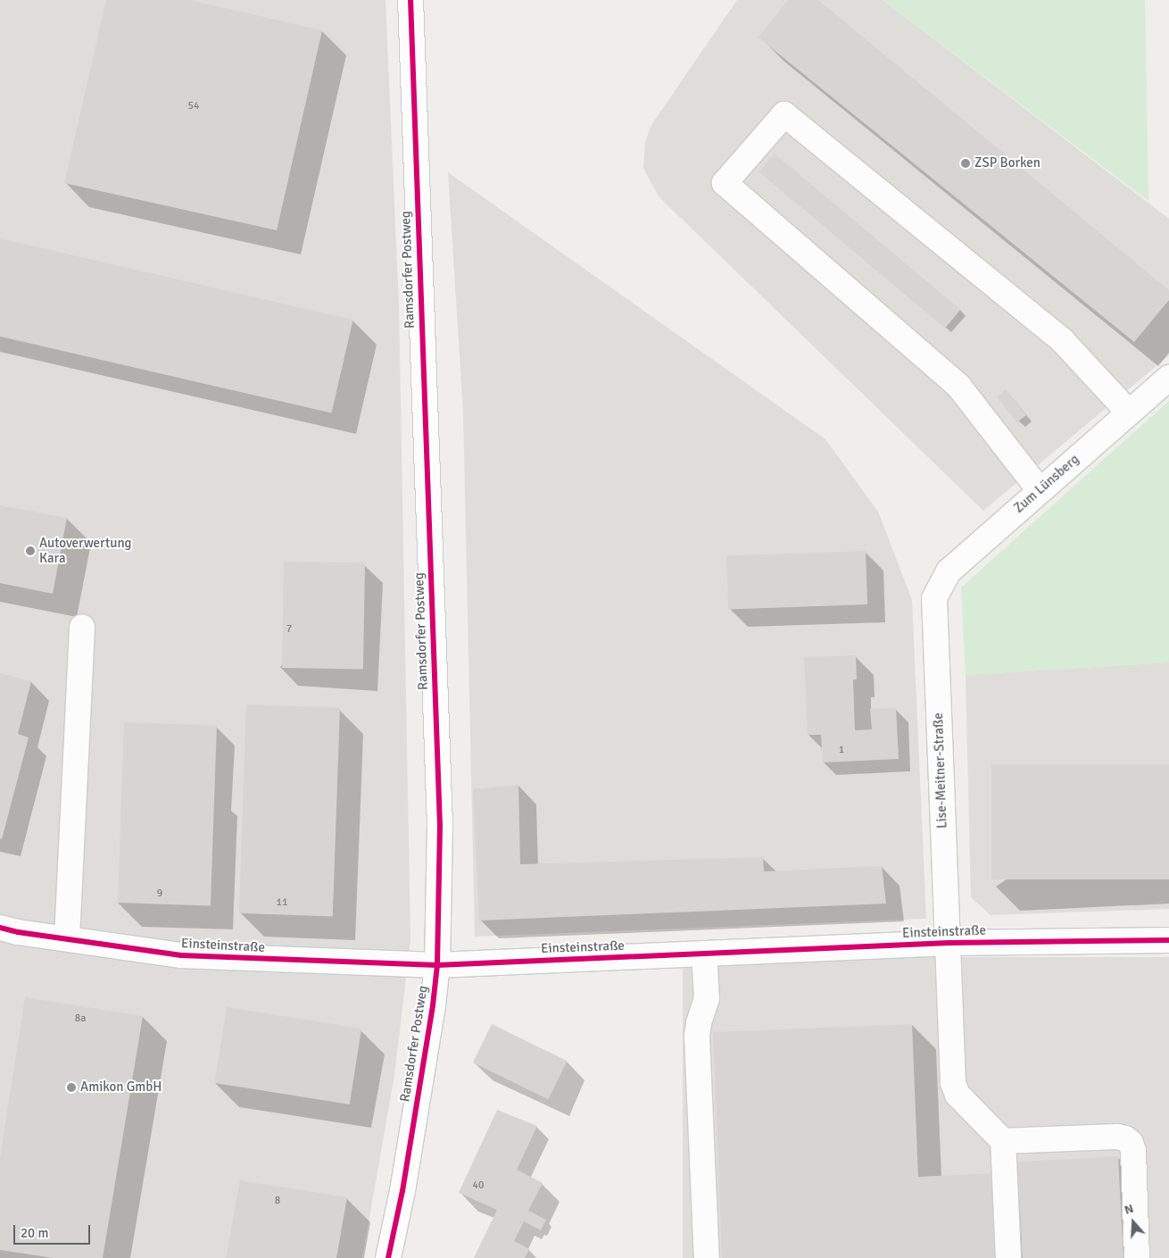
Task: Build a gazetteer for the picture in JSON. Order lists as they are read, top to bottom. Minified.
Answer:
{"streets":{"street":["Ramsdorfer Postweg","Zum Lünsberg","Lise-Meitner-Straße","Einsteinstraße"]},"crossings":[["Ramsdorfer Postweg","Einsteinstraße"],["Zum Lünsberg","Lise-Meitner-Straße"],["Lise-Meitner-Straße","Einsteinstraße"]],"places":["ZSP Borken","Autoverwertung Kara","Amikon GmbH"],"house_numbers":["54","7","1","9","11","8a","40","8"],"scale_bar":"20 m","north":"top"}
